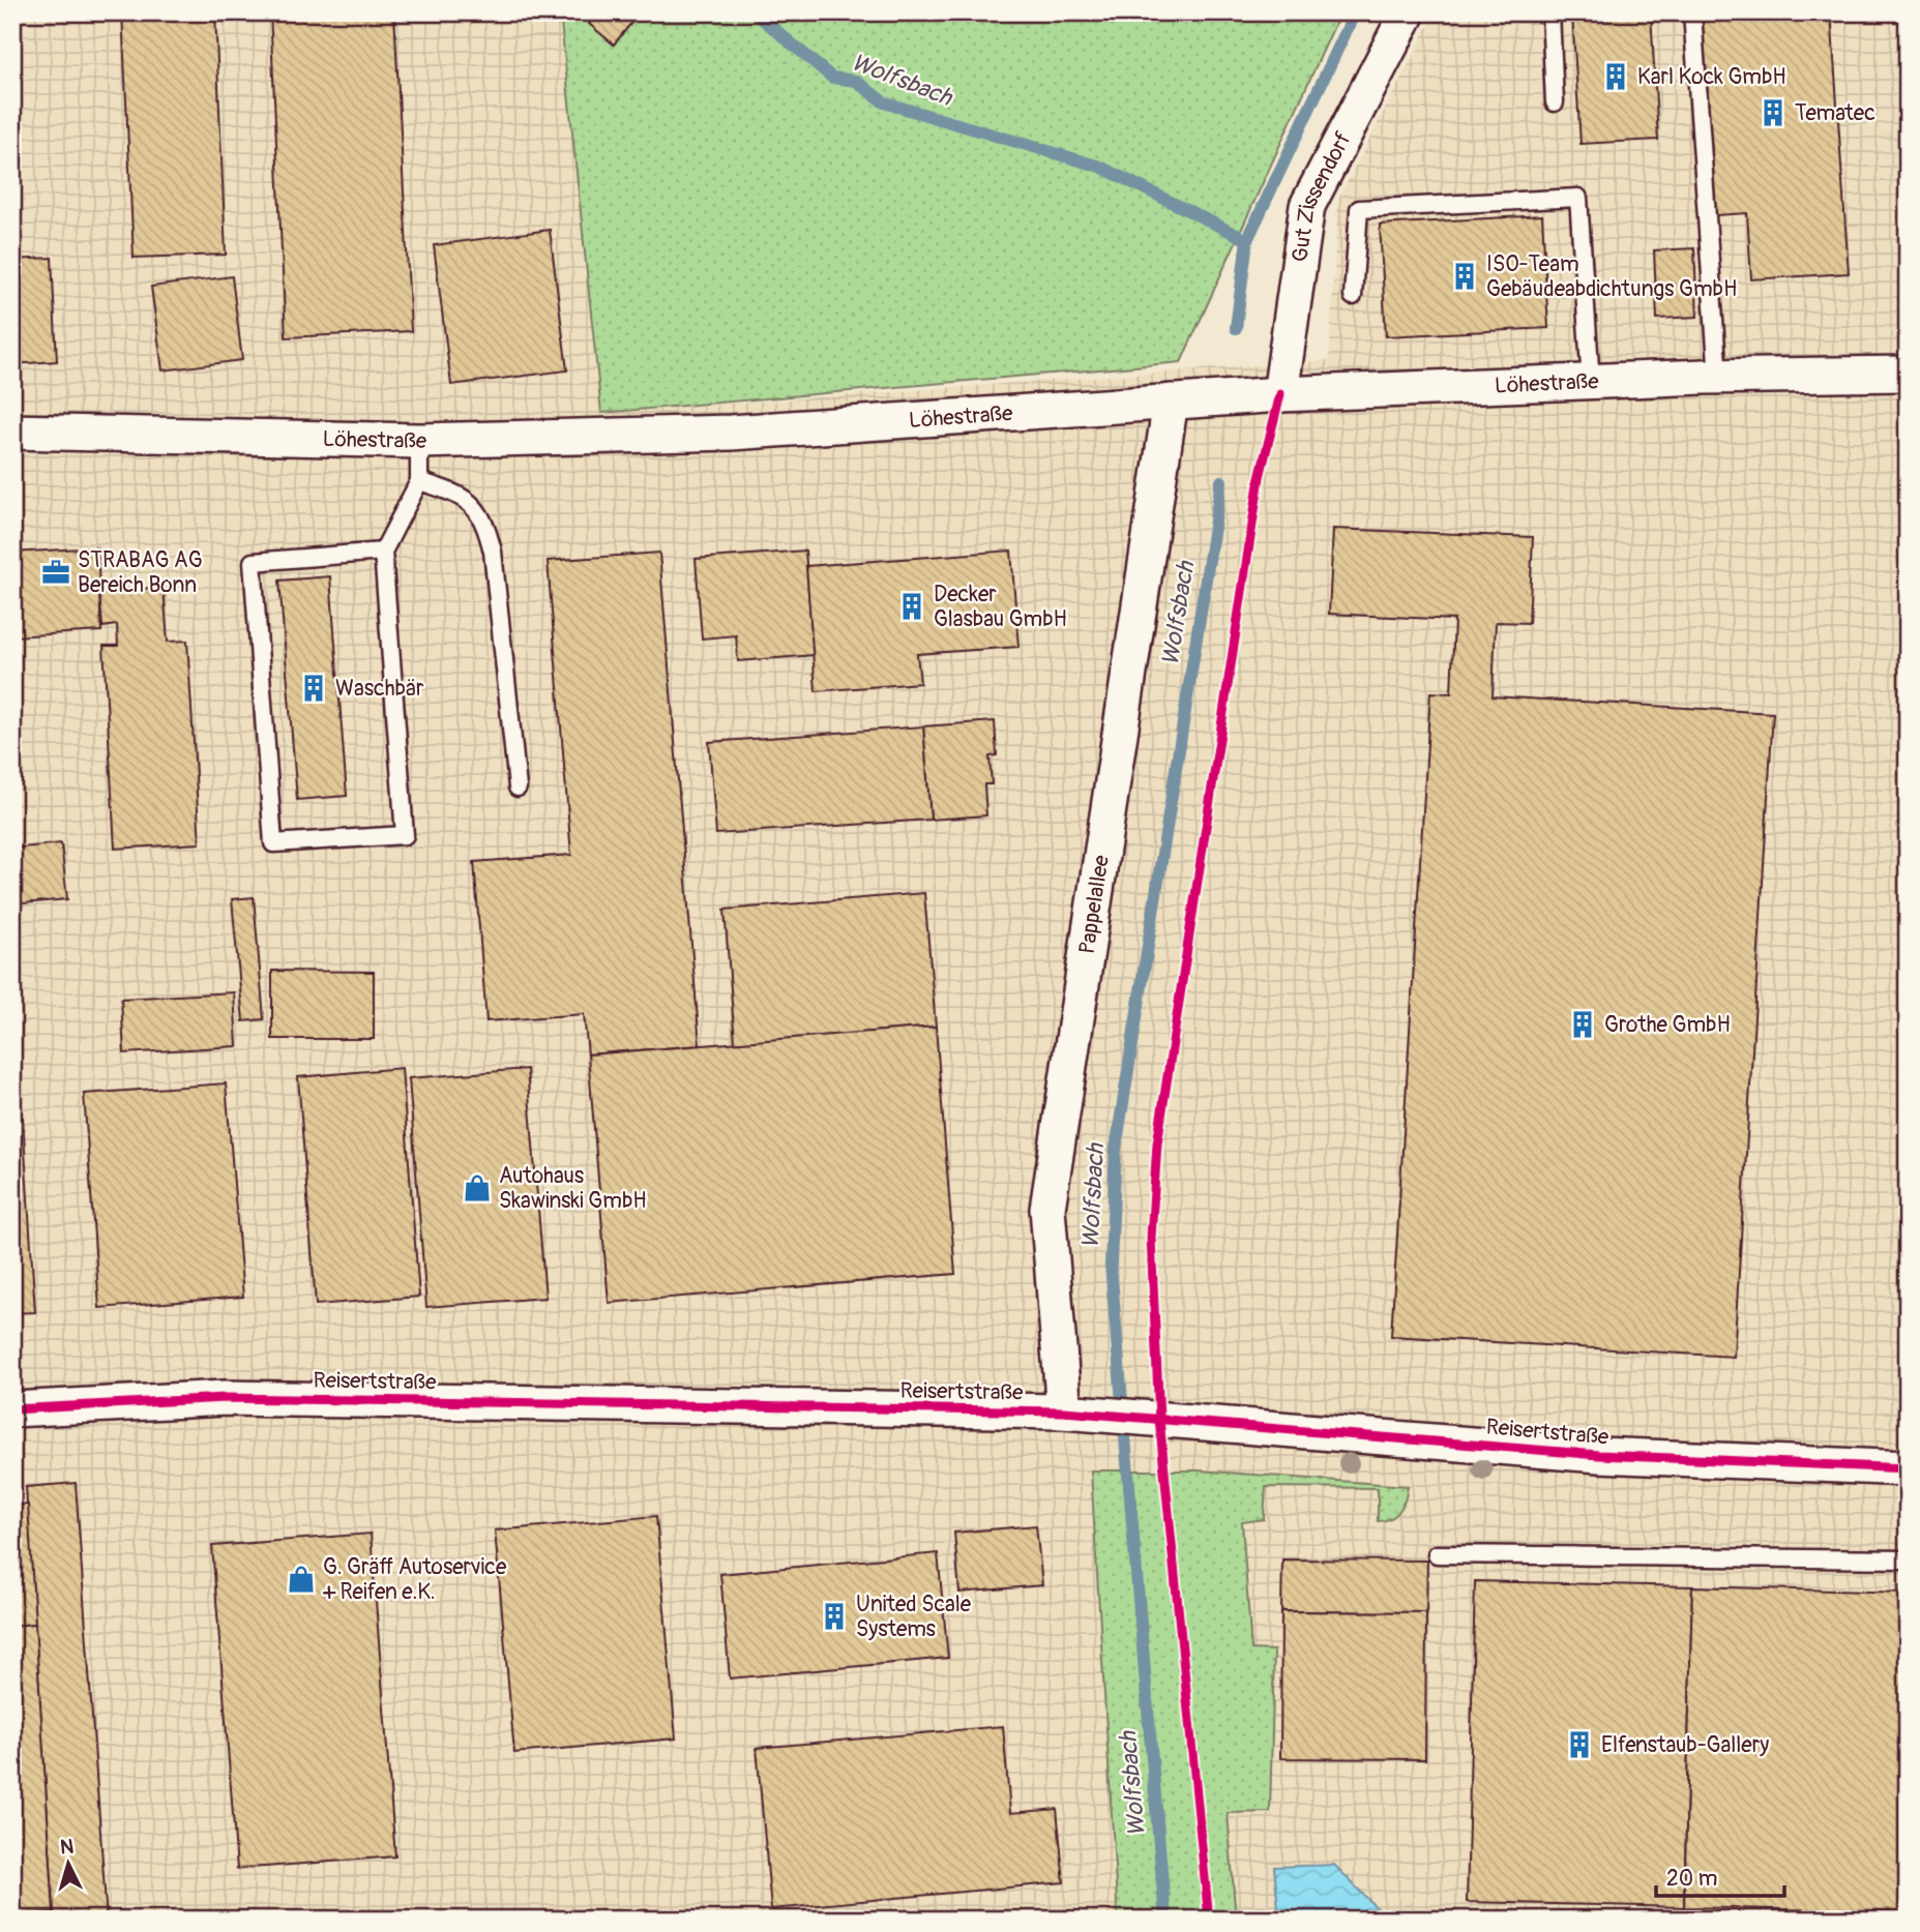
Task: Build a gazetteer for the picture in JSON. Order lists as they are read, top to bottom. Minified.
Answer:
{"streets":{"street":["Gut Zissendorf","Löhestraße","Pappelallee","Reisertstraße"]},"crossings":[["Gut Zissendorf","Löhestraße"],["Löhestraße","Pappelallee"],["Pappelallee","Reisertstraße"]],"water":["Wolfsbach"],"places":{"building":["Karl Kock GmbH","Tematec","ISO-Team Gebäudeabdichtungs GmbH","Decker Glasbau GmbH","Waschbär","Grothe GmbH","United Scale Systems","Elfenstaub-Gallery"],"office":["STRABAG AG Bereich Bonn"],"shop":["Autohaus Skawinski GmbH","G. Gräff Autoservice + Reifen e.K."]},"scale_bar":"20 m","north":"top"}
